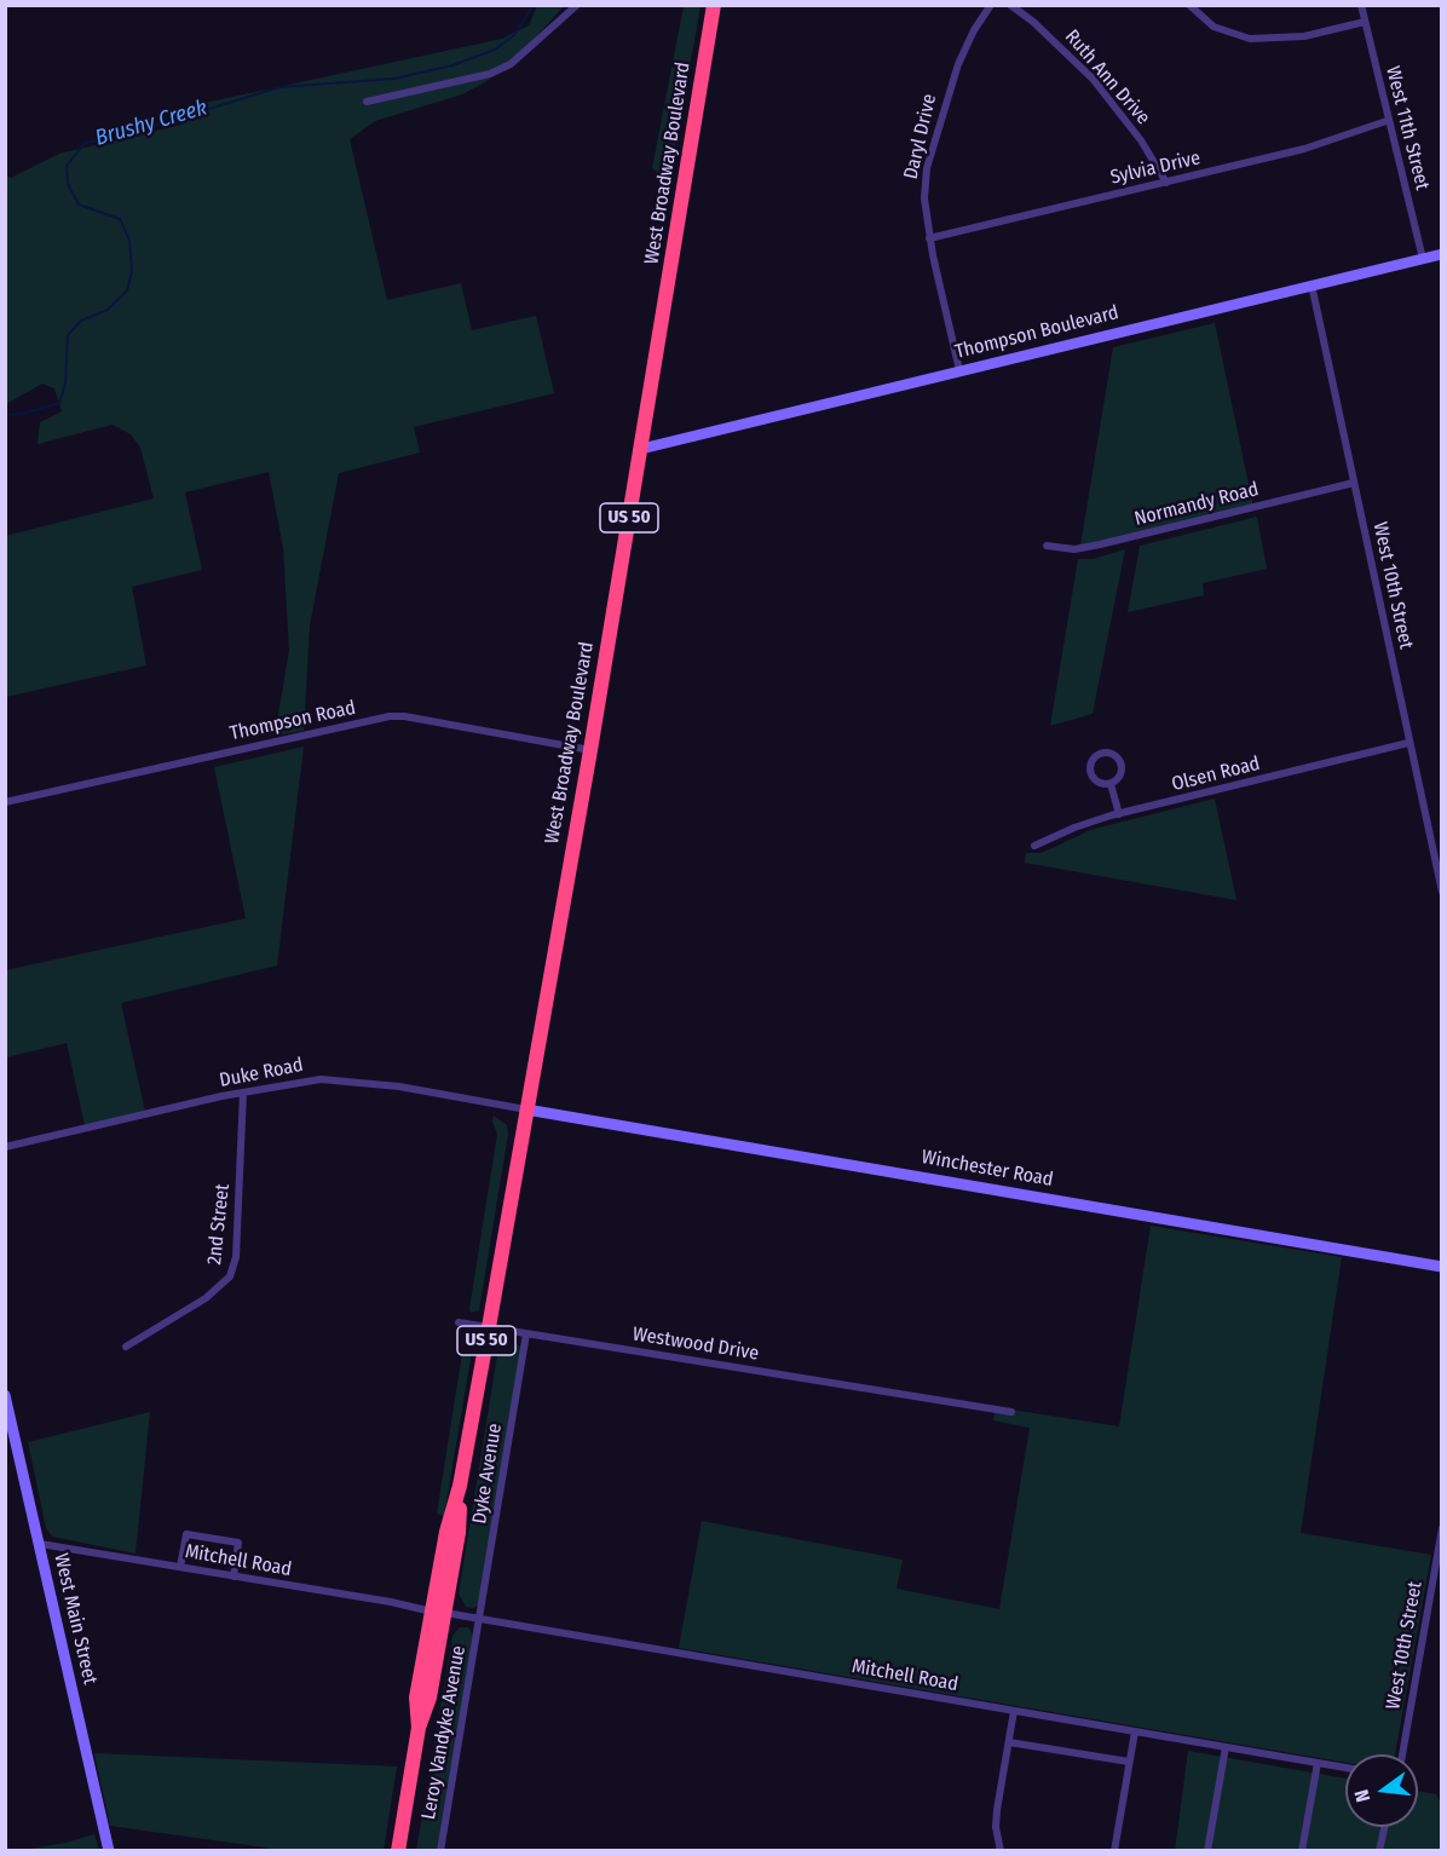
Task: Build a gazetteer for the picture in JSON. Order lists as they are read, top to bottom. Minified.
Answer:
{"streets":{"highway":["West Broadway Boulevard","US 50"],"main road":["Thompson Boulevard","Winchester Road","West Main Street"],"street":["Ruth Ann Drive","West 11th Street","Daryl Drive","Sylvia Drive","Normandy Road","West 10th Street","Thompson Road","Olsen Road","Duke Road","2nd Street","Westwood Drive","Dyke Avenue","Mitchell Road","Leroy Vandyke Avenue"]},"crossings":[["Ruth Ann Drive","Sylvia Drive"],["West 11th Street","Sylvia Drive"],["West 11th Street","Thompson Boulevard"],["Daryl Drive","Sylvia Drive"],["Daryl Drive","Thompson Boulevard"],["West Broadway Boulevard","Thompson Boulevard"],["West Broadway Boulevard","Thompson Road"],["West Broadway Boulevard","Duke Road"],["West Broadway Boulevard","Winchester Road"],["West Broadway Boulevard","Westwood Drive"],["West Broadway Boulevard","Mitchell Road"],["Thompson Boulevard","West 10th Street"],["Normandy Road","West 10th Street"],["West 10th Street","Olsen Road"],["Duke Road","Winchester Road"],["Duke Road","2nd Street"],["Westwood Drive","Dyke Avenue"],["Dyke Avenue","Mitchell Road"],["Dyke Avenue","Leroy Vandyke Avenue"],["Mitchell Road","West Main Street"],["Mitchell Road","Leroy Vandyke Avenue"]],"water":["Brushy Creek"],"north":"left"}
